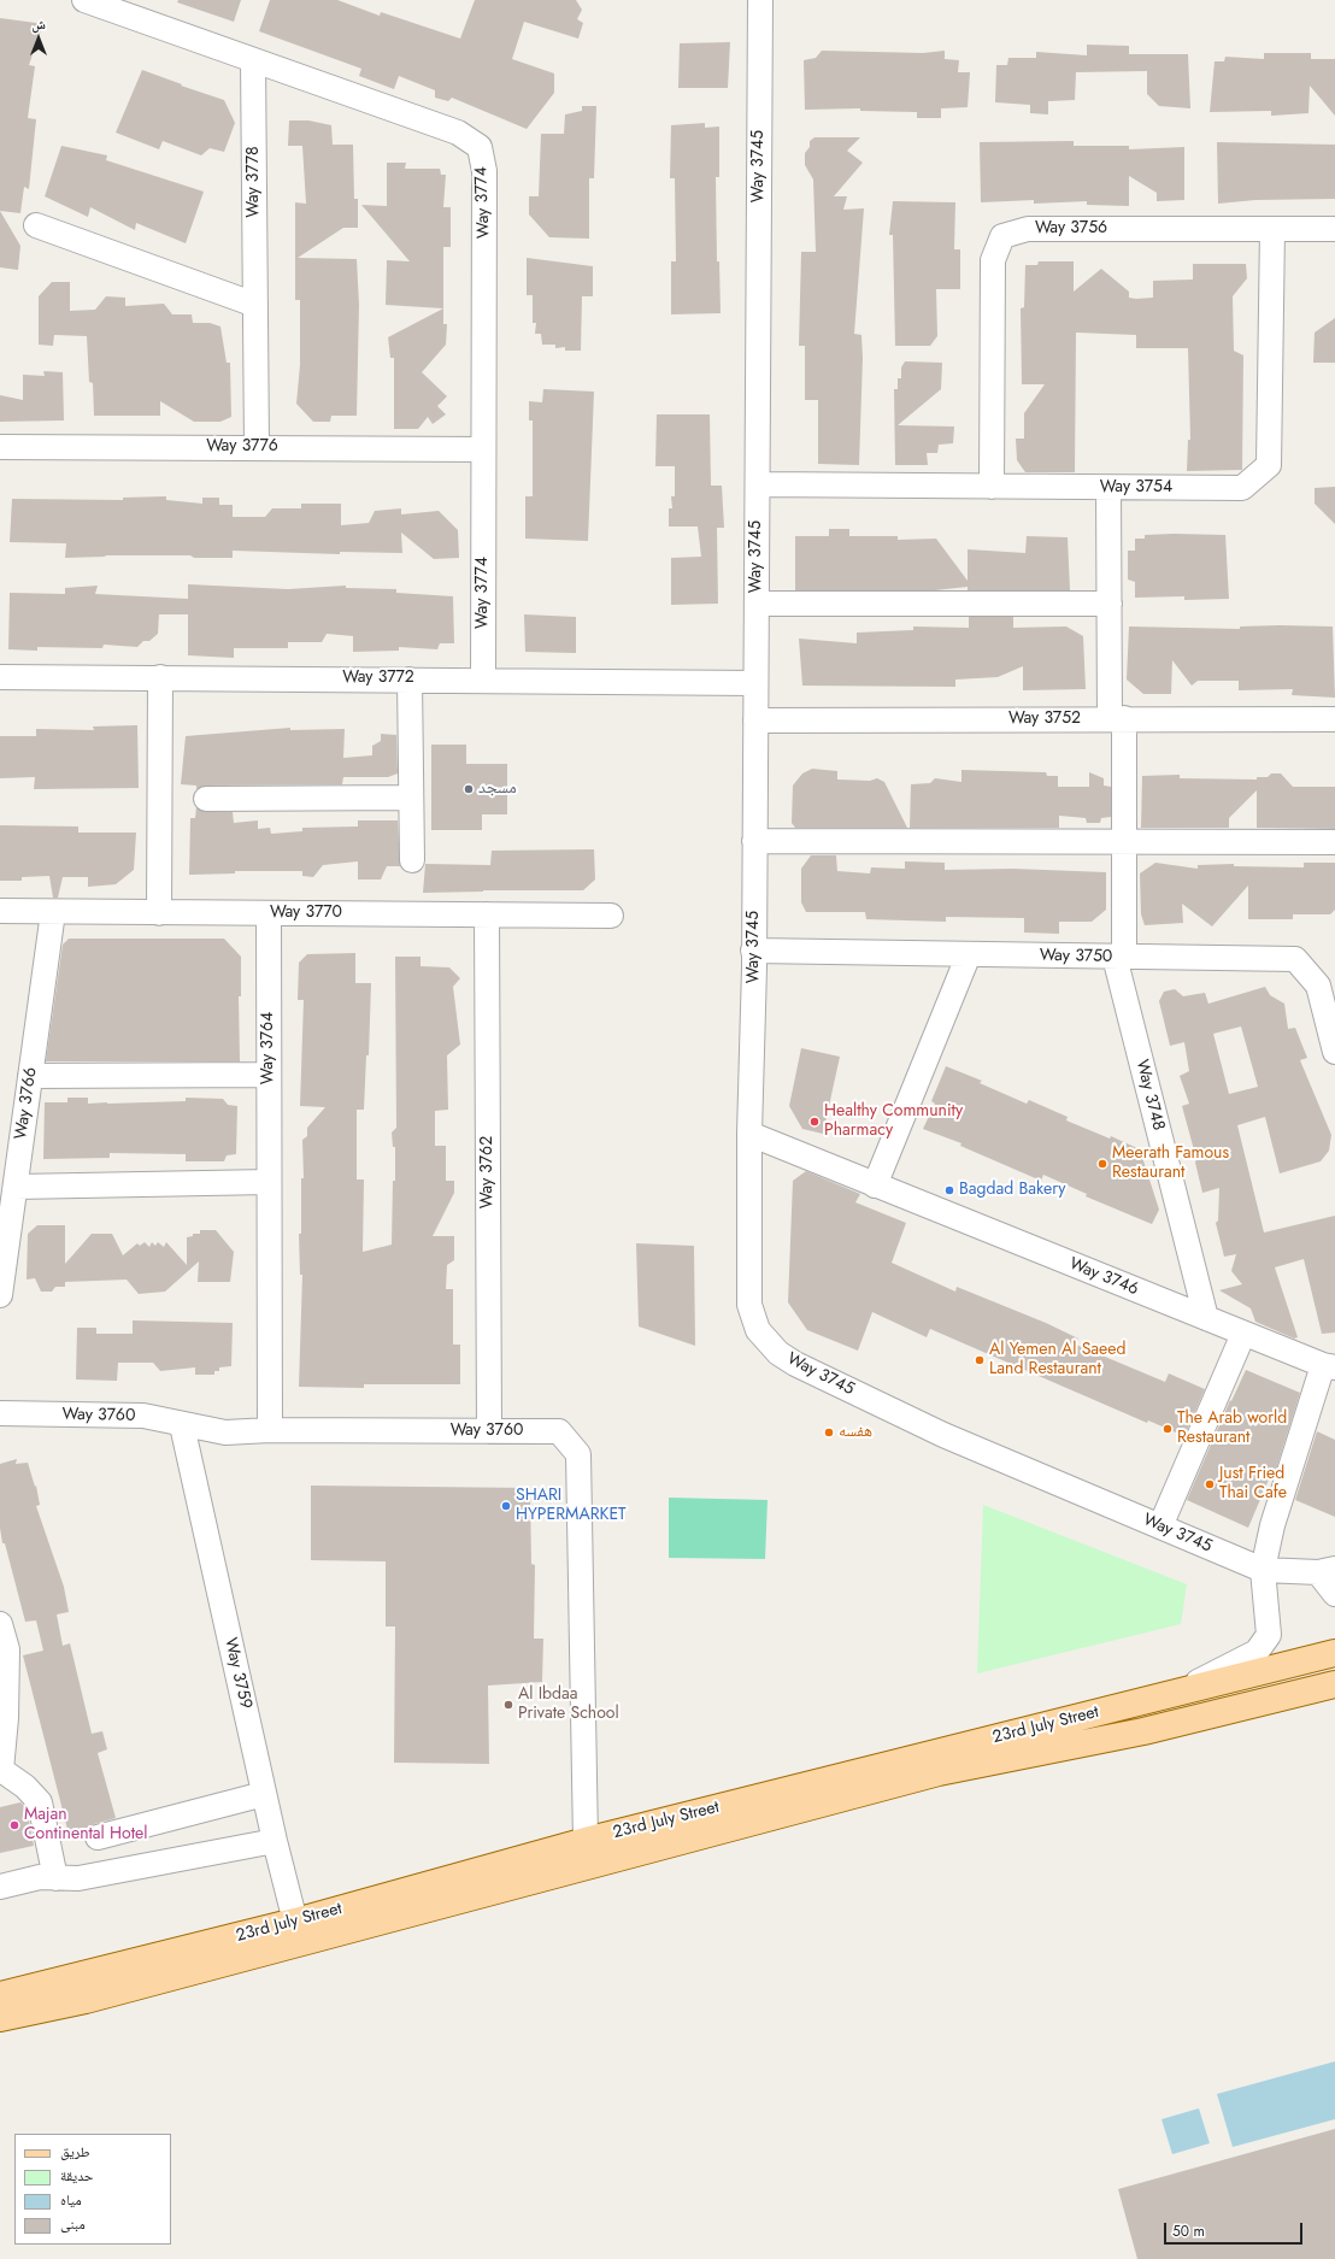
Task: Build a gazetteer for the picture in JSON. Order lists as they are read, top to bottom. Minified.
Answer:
{"streets":{"main road":["23rd July Street"],"street":["Way 3745","Way 3778","Way 3774","Way 3756","Way 3776","Way 3754","Way 3772","Way 3752","Way 3770","Way 3750","Way 3764","Way 3748","Way 3766","Way 3762","Way 3746","Way 3760","Way 3759"]},"crossings":[["Way 3745","Way 3754"],["Way 3745","Way 3772"],["Way 3745","Way 3752"],["Way 3745","Way 3750"],["Way 3745","Way 3746"],["Way 3778","Way 3774"],["Way 3778","Way 3776"],["Way 3774","Way 3776"],["Way 3774","Way 3772"],["Way 3756","Way 3754"],["Way 3754","Way 3748"],["Way 3752","Way 3748"],["Way 3770","Way 3764"],["Way 3770","Way 3766"],["Way 3770","Way 3762"],["Way 3750","Way 3748"],["Way 3764","Way 3760"],["Way 3748","Way 3746"],["Way 3762","Way 3760"],["Way 3760","Way 3759"],["Way 3760","23rd July Street"],["Way 3759","23rd July Street"]],"places":["مسجد","Healthy Community Pharmacy","Meerath Famous Restaurant","Bagdad Bakery","Al Yemen Al Saeed Land Restaurant","The Arab world Restaurant","هفسه","Just Fried Thai Cafe","SHARI HYPERMARKET","Al Ibdaa Private School","Majan Continental Hotel"],"legend":["طريق","حديقة","مياه","مبنى"],"scale_bar":"50 m","north":"top"}
